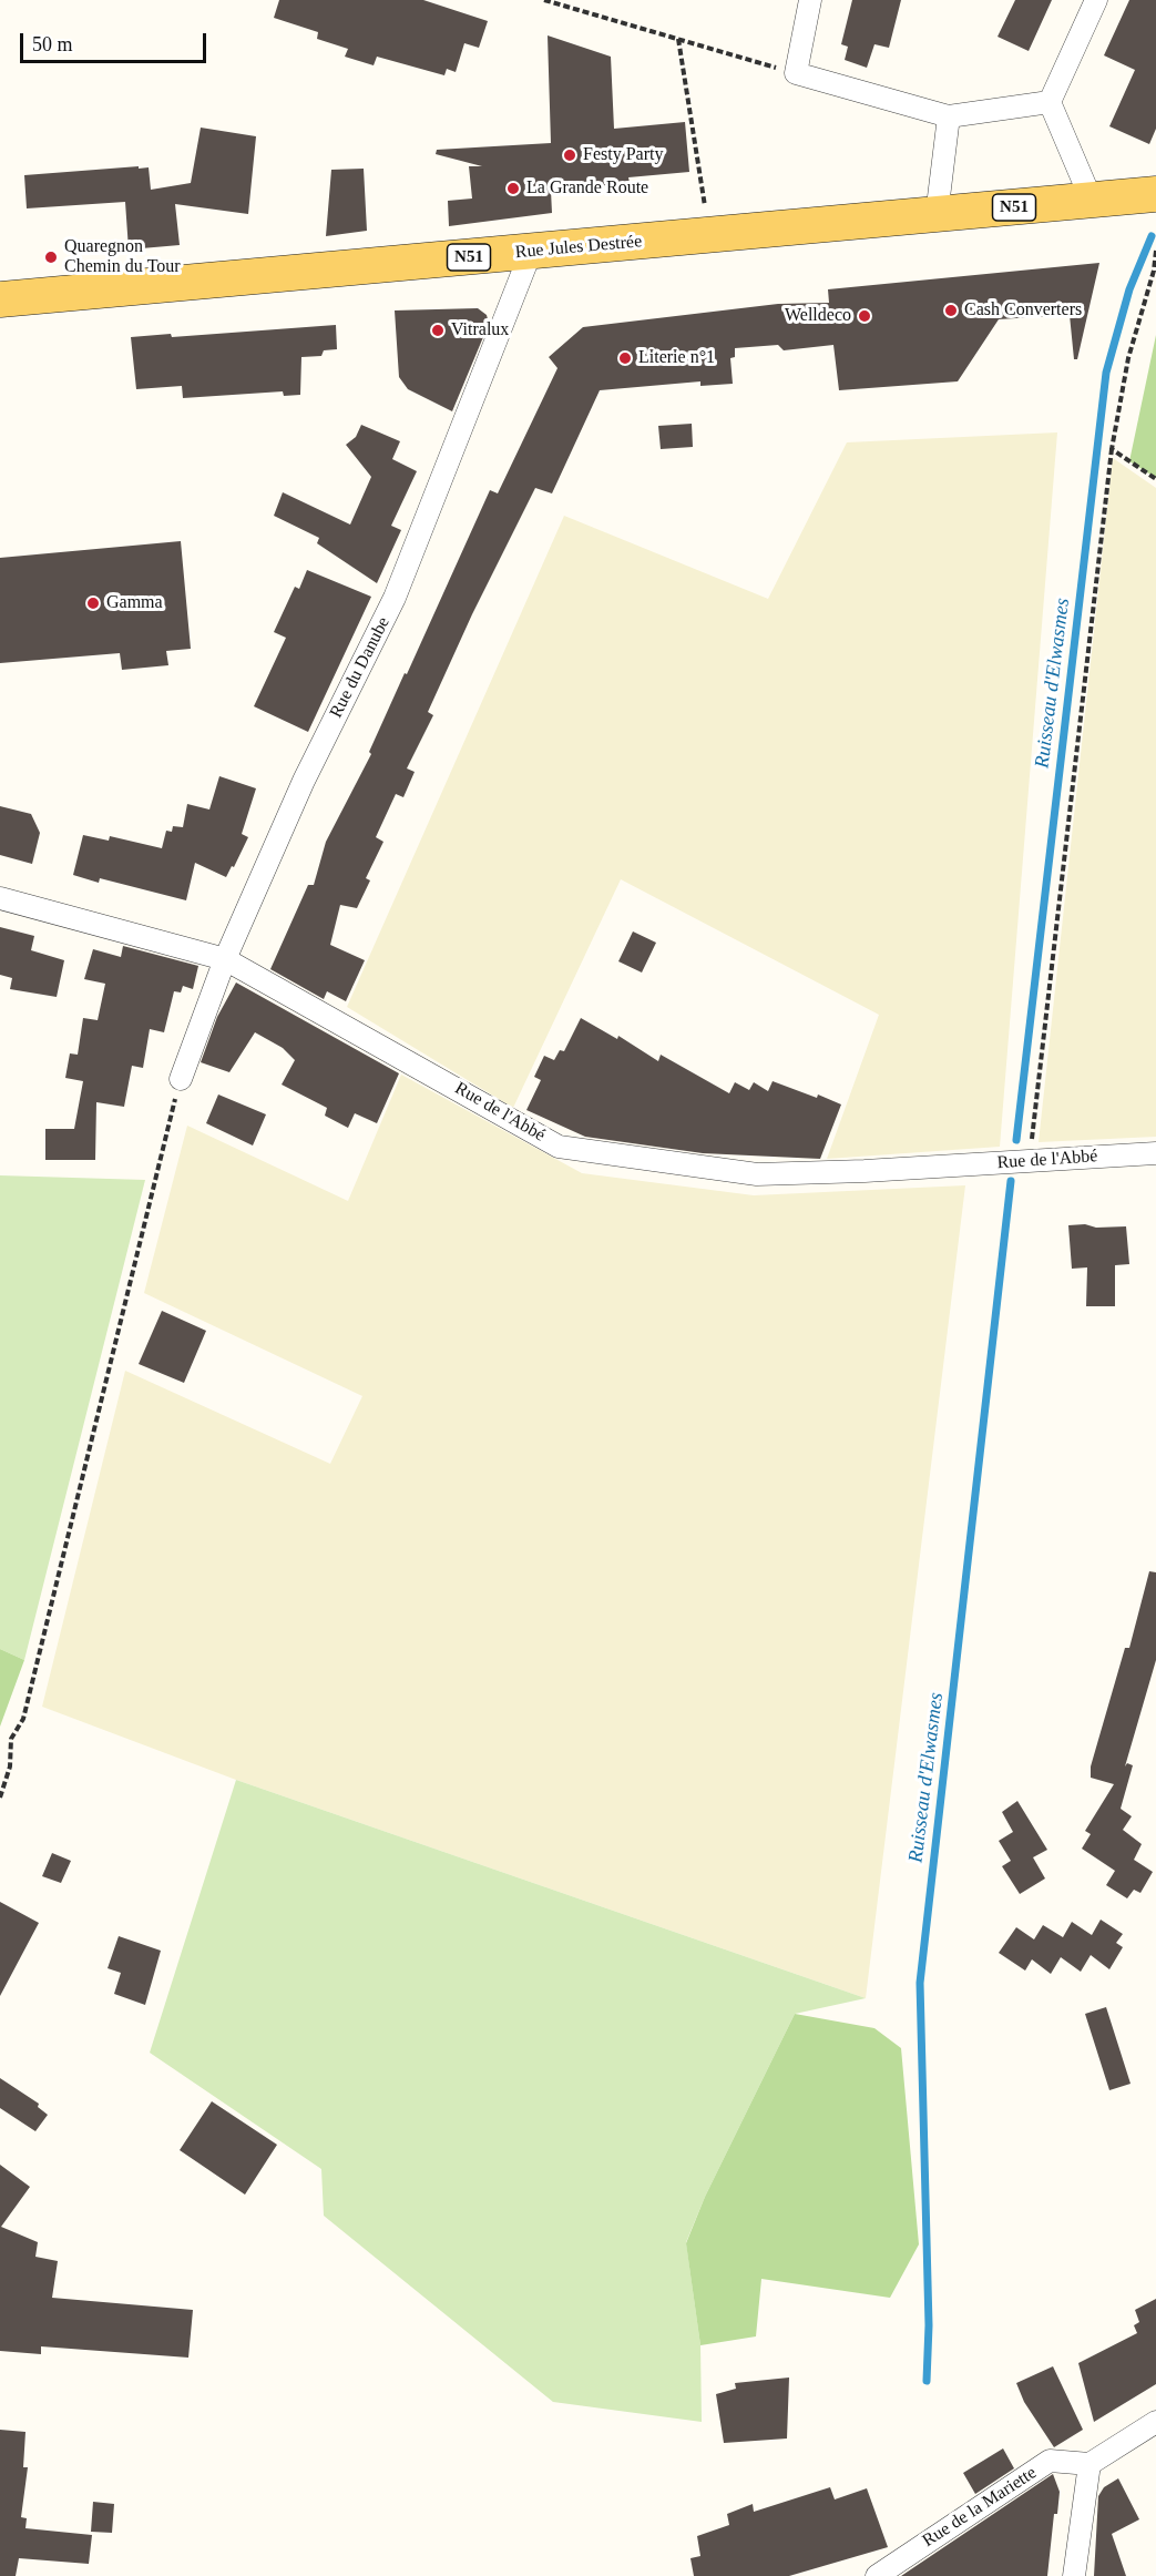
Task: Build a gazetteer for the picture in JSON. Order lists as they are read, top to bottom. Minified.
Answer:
{"streets":{"main road":["N51","Rue Jules Destrée"],"street":["Rue du Danube","Rue de l'Abbé","Rue de la Mariette"]},"crossings":[["Rue Jules Destrée","Rue du Danube"],["Rue du Danube","Rue de l'Abbé"]],"water":["Ruisseau d'Elwasmes"],"places":["Festy Party","La Grande Route","Quaregnon Chemin du Tour","Cash Converters","Welldeco","Vitralux","Literie n°1","Gamma"],"scale_bar":"50 m"}
